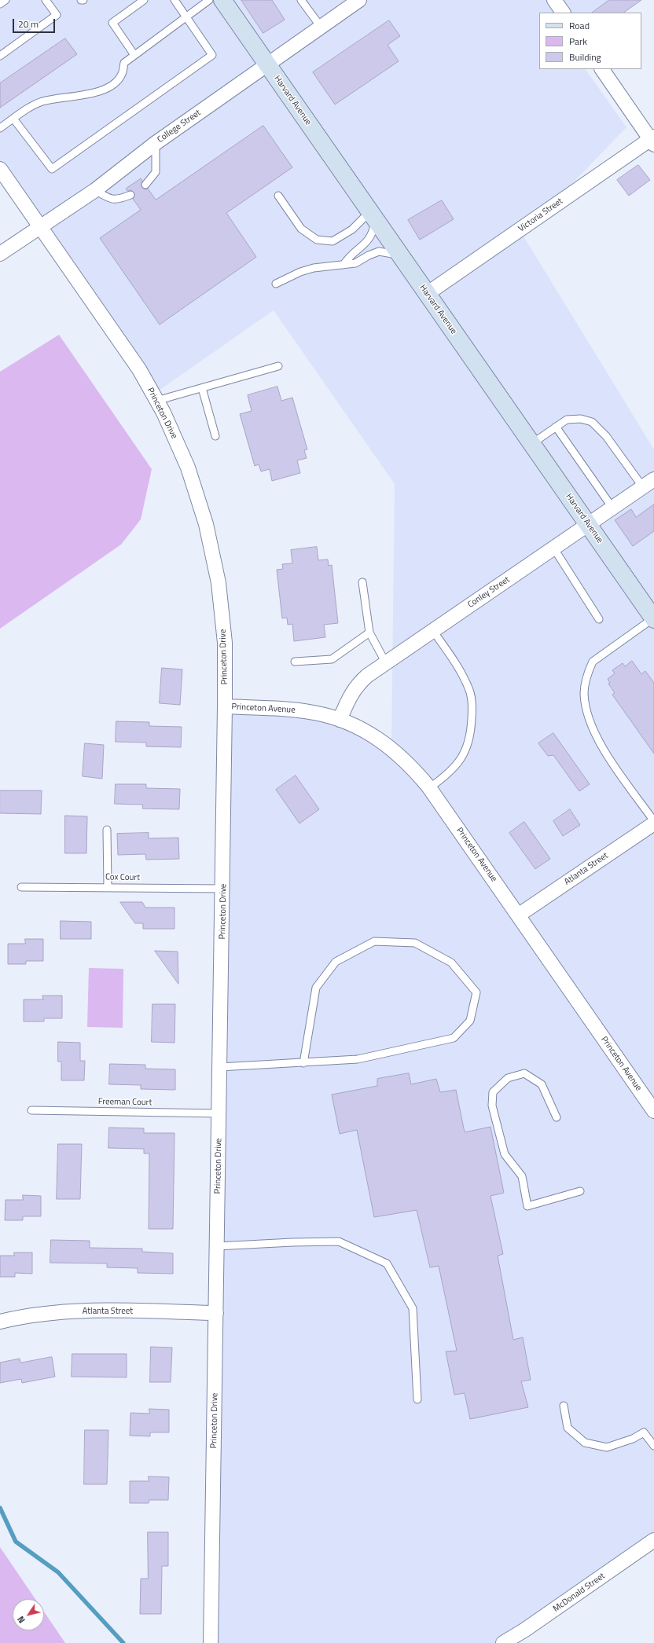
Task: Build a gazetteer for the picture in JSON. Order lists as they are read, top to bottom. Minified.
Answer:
{"streets":{"street":["Harvard Avenue","College Street","Victoria Street","Princeton Drive","Conley Street","Princeton Avenue","Atlanta Street","McDonald Street"],"lane":["Cox Court","Freeman Court"]},"crossings":[["Harvard Avenue","College Street"],["Harvard Avenue","Victoria Street"],["Harvard Avenue","Conley Street"],["College Street","Princeton Drive"],["Princeton Drive","Princeton Avenue"],["Princeton Drive","Atlanta Street"],["Princeton Drive","Cox Court"],["Princeton Drive","Freeman Court"],["Conley Street","Princeton Avenue"],["Princeton Avenue","Atlanta Street"]],"legend":["Road","Park","Building"],"scale_bar":"20 m","north":"bottom left"}
